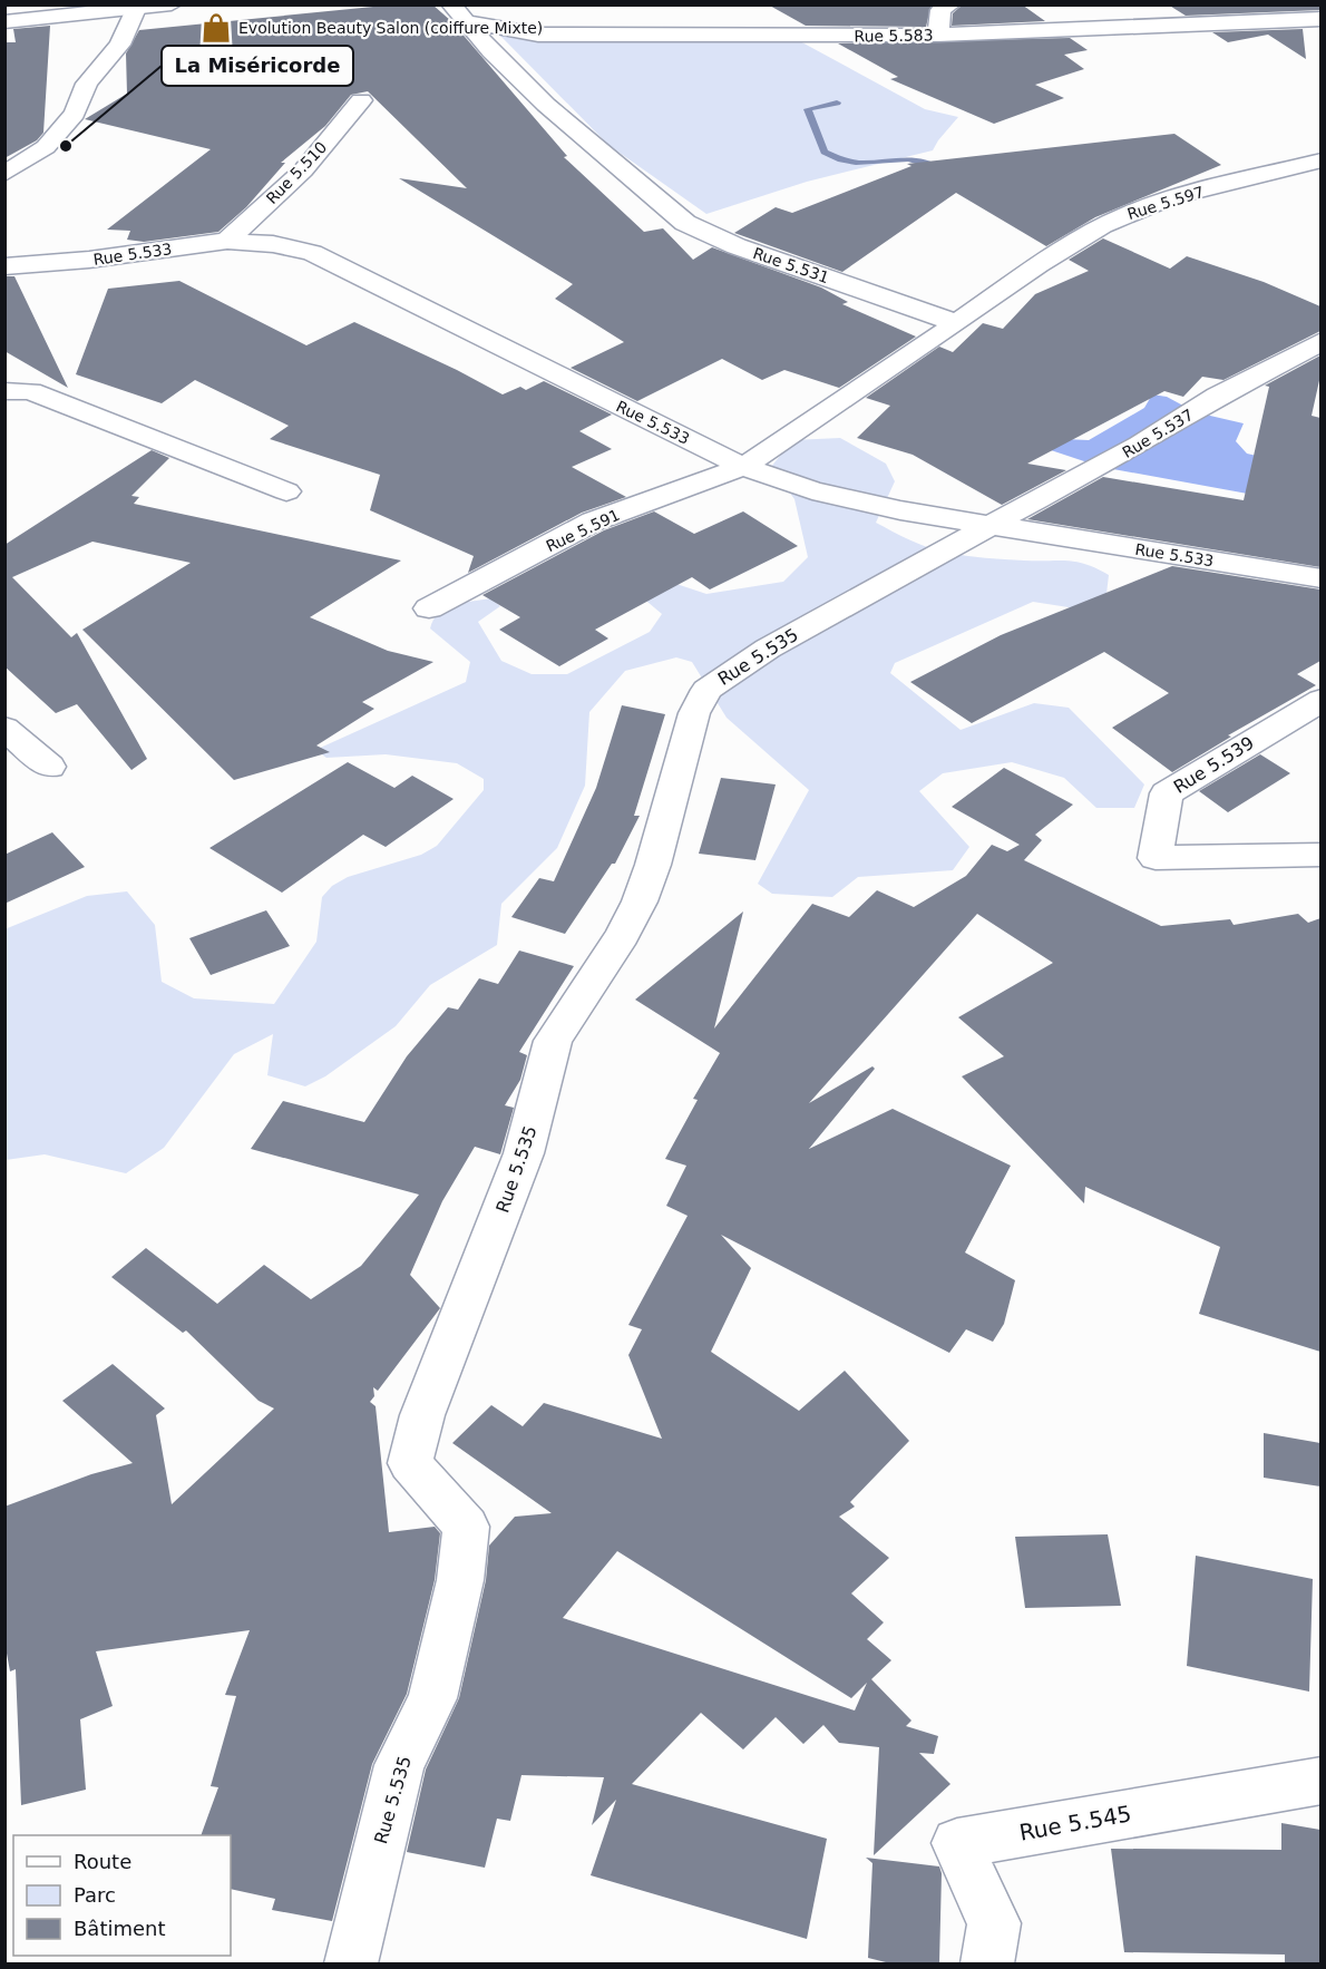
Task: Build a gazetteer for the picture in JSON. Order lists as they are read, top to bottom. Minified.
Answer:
{"streets":{"street":["Rue 5.583","Rue 5.510","Rue 5.597","Rue 5.533","Rue 5.531","Rue 5.537","Rue 5.591","Rue 5.535","Rue 5.539","Rue 5.545"]},"crossings":[["Rue 5.583","Rue 5.531"],["Rue 5.510","Rue 5.533"],["Rue 5.597","Rue 5.531"],["Rue 5.533","Rue 5.537"],["Rue 5.533","Rue 5.591"],["Rue 5.533","Rue 5.535"],["Rue 5.537","Rue 5.535"]],"places":{"shop":["Evolution Beauty Salon (coiffure Mixte)"],"other":["La Miséricorde"]},"legend":["Route","Parc","Bâtiment"]}
